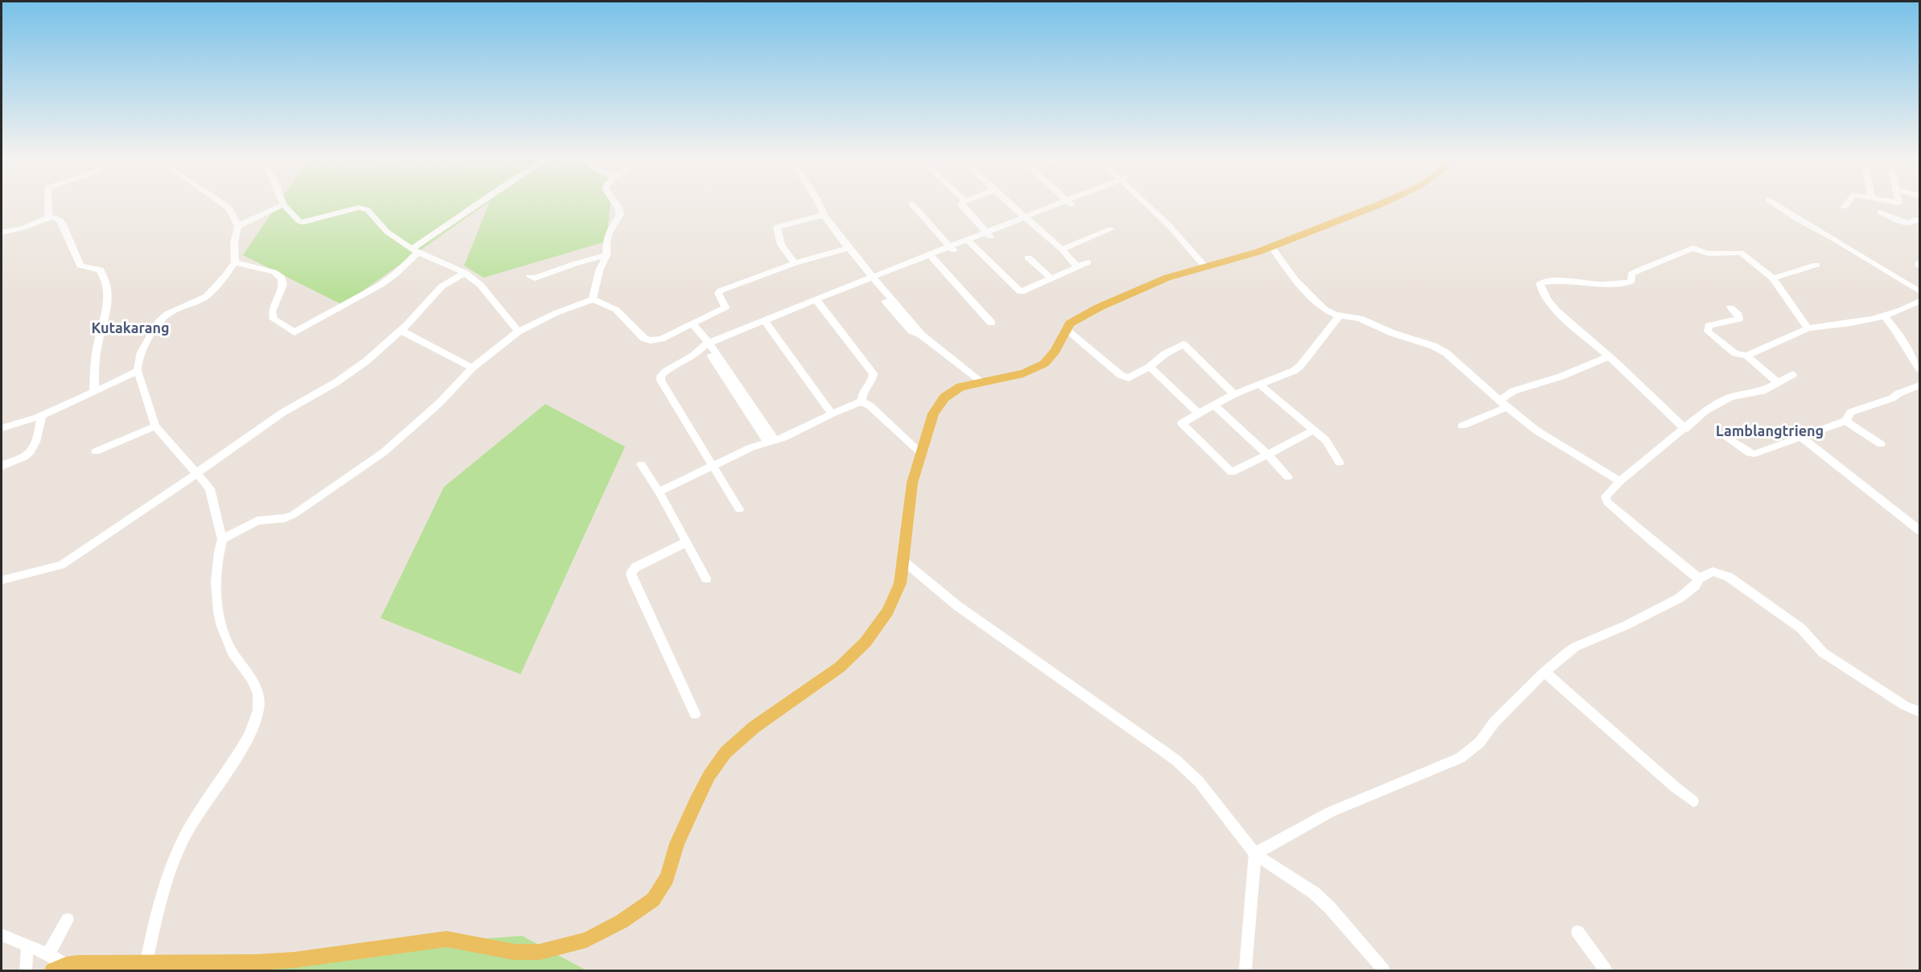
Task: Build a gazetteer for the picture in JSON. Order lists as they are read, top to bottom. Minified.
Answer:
{"districts":["Kutakarang","Lamblangtrieng"]}
